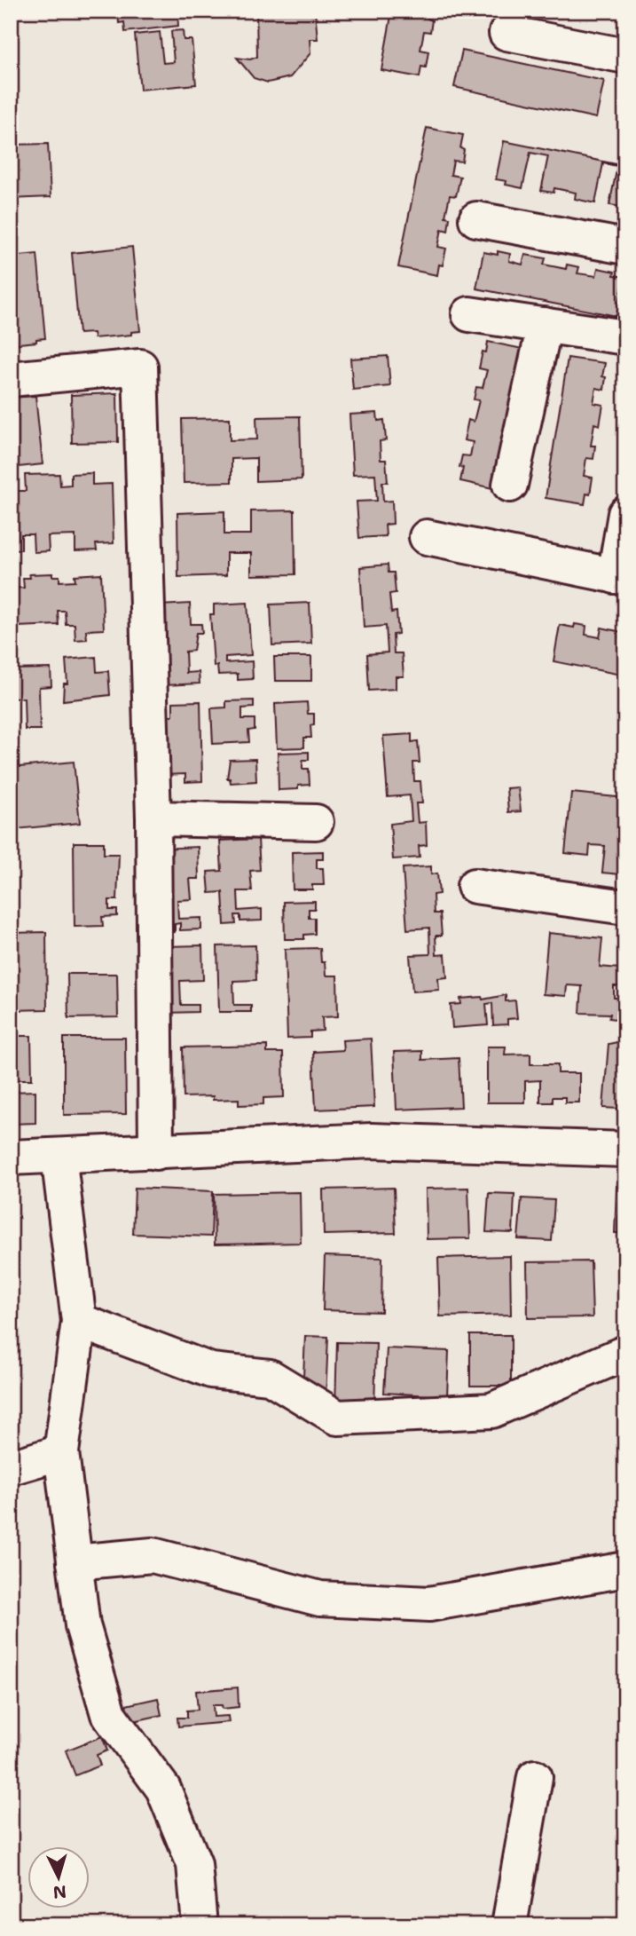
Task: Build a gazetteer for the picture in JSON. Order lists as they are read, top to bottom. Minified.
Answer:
{"north":"bottom"}
